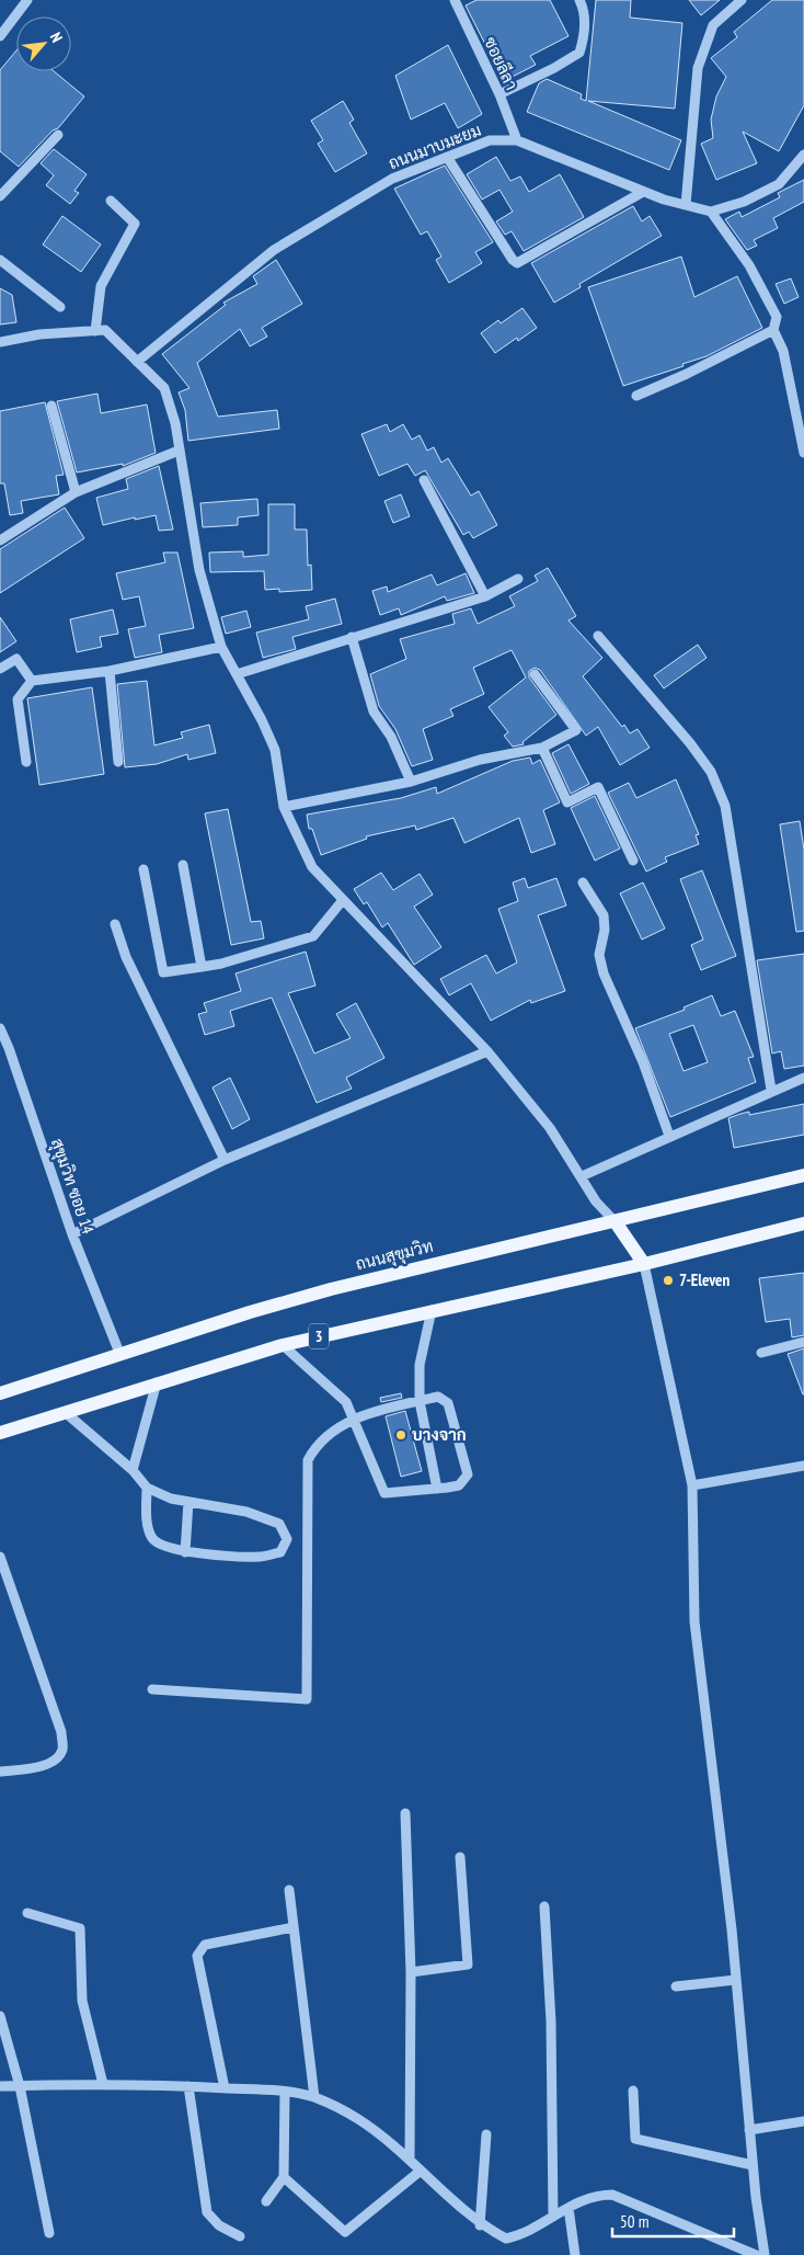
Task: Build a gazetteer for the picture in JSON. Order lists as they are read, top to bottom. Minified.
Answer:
{"streets":{"main road":["ถนนสุขุมวิท","3"],"street":["ซอยลีลา","ถนนมาบมะยม","สุขุมวิท ซอย 14"]},"crossings":[["ซอยลีลา","ถนนมาบมะยม"],["สุขุมวิท ซอย 14","ถนนสุขุมวิท"]],"places":["7-Eleven","บางจาก"],"scale_bar":"50 m","north":"top right"}
